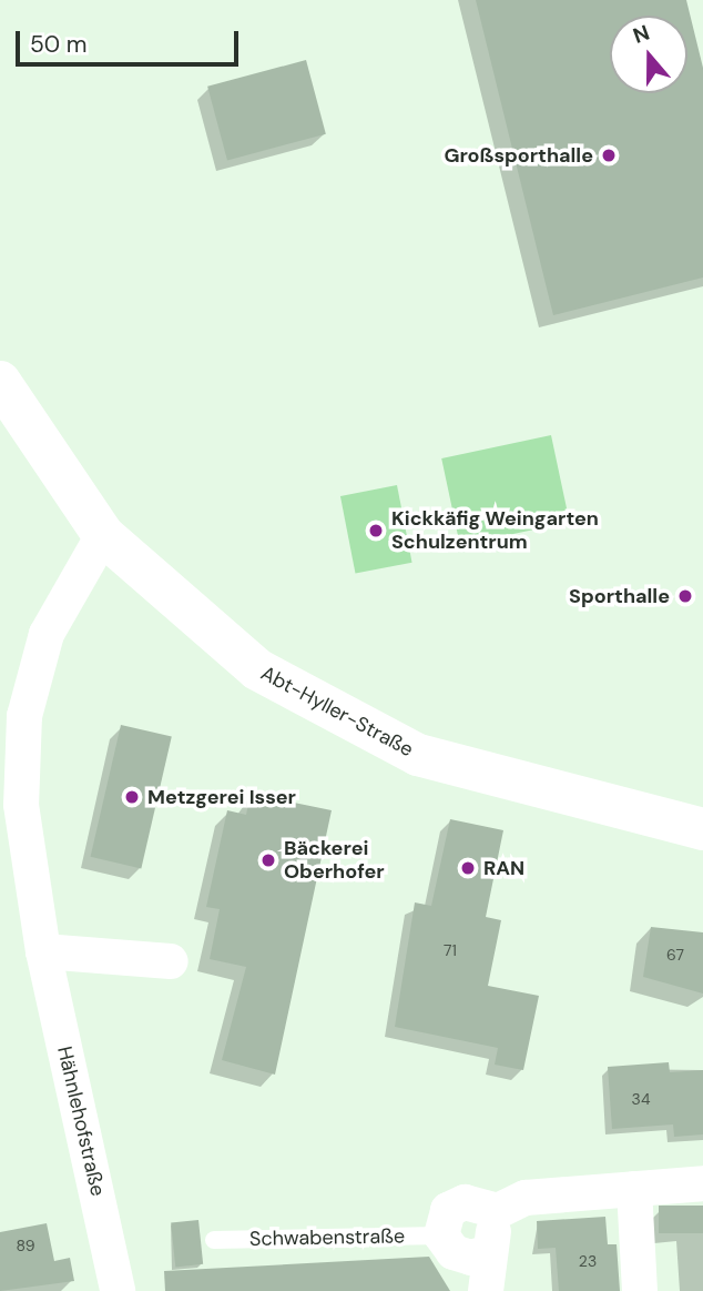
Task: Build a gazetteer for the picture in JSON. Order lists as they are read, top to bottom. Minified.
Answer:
{"streets":{"street":["Abt-Hyller-Straße","Hähnlehofstraße"],"lane":["Schwabenstraße"]},"crossings":[["Abt-Hyller-Straße","Hähnlehofstraße"]],"places":["Großsporthalle","Kickkäfig Weingarten Schulzentrum","Sporthalle","Metzgerei Isser","Bäckerei Oberhofer","RAN"],"house_numbers":["71","67","34","89","23"],"scale_bar":"50 m","north":"top"}
